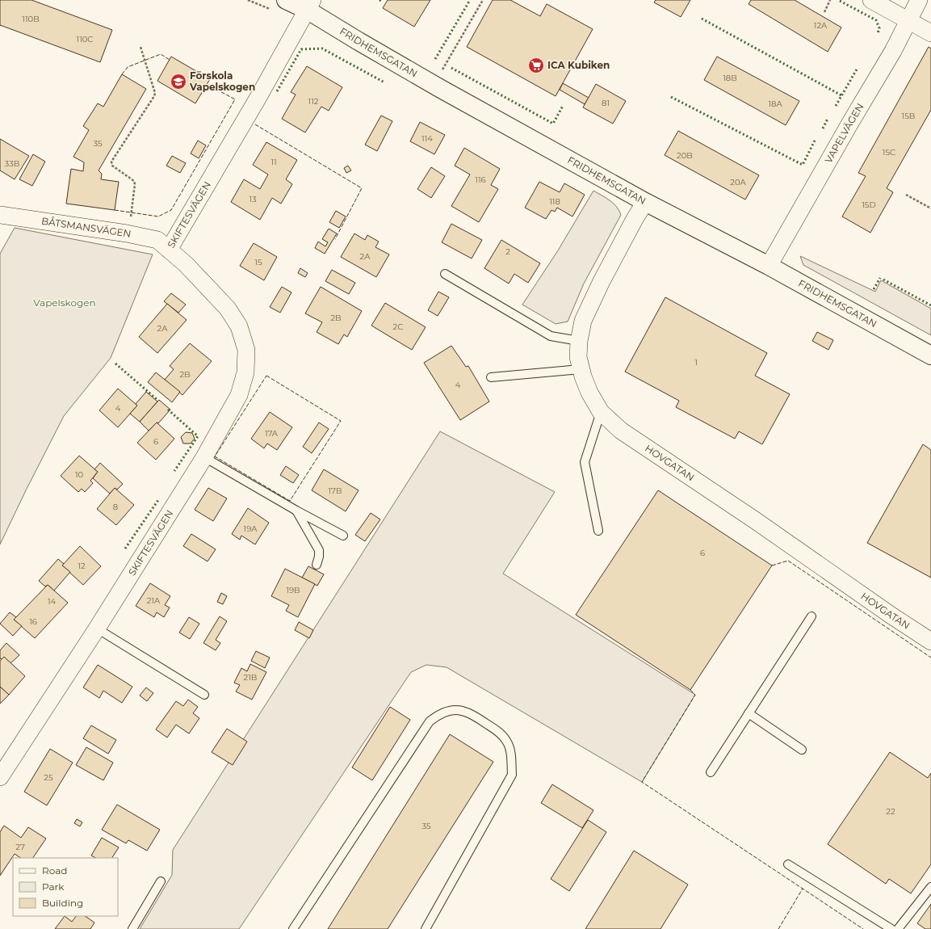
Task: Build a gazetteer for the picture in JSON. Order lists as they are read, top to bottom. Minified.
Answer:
{"streets":{"street":["FRIDHEMSGATAN","VAPELVÄGEN","SKIFTESVÄGEN","BÅTSMANSVÄGEN","HOVGATAN"]},"crossings":[["FRIDHEMSGATAN","VAPELVÄGEN"],["FRIDHEMSGATAN","SKIFTESVÄGEN"],["FRIDHEMSGATAN","HOVGATAN"],["SKIFTESVÄGEN","BÅTSMANSVÄGEN"]],"parks":["Vapelskogen"],"places":{"supermarket":["ICA Kubiken"],"school or university":["Förskola Vapelskogen"]},"house_numbers":["110B","12A","110C","18B","112","81","18A","15B","114","35","15C","20B","11","33B","116","20A","13","118","15D","2","2A","15","2B","2C","2A","1","2B","4","4","17A","6","10","17B","8","19A","6","12","19B","21A","14","16","21B","25","22","35","27"],"legend":["Road","Park","Building"]}
